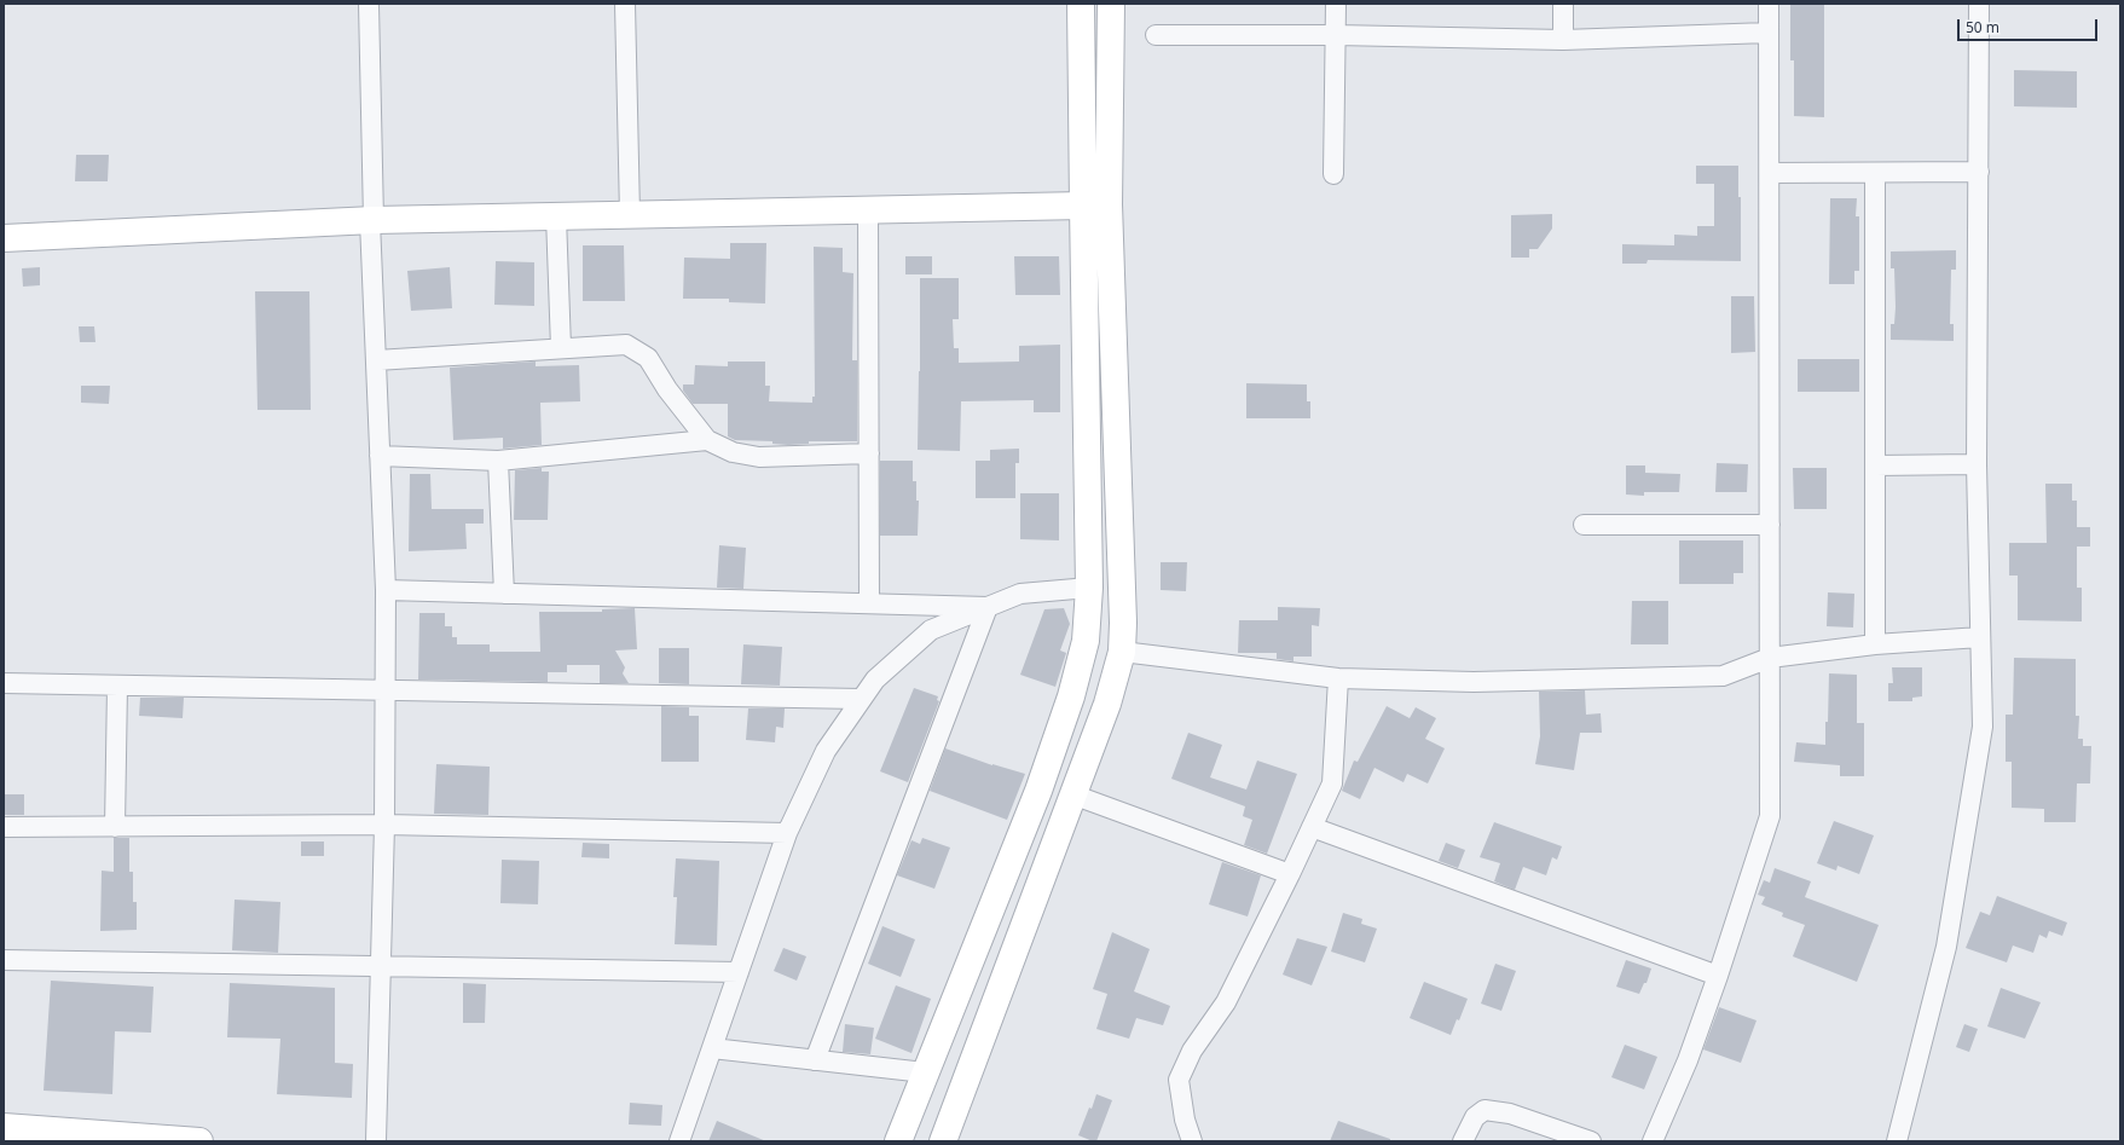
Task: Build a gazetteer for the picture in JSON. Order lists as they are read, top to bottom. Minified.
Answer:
{"scale_bar":"50 m"}
